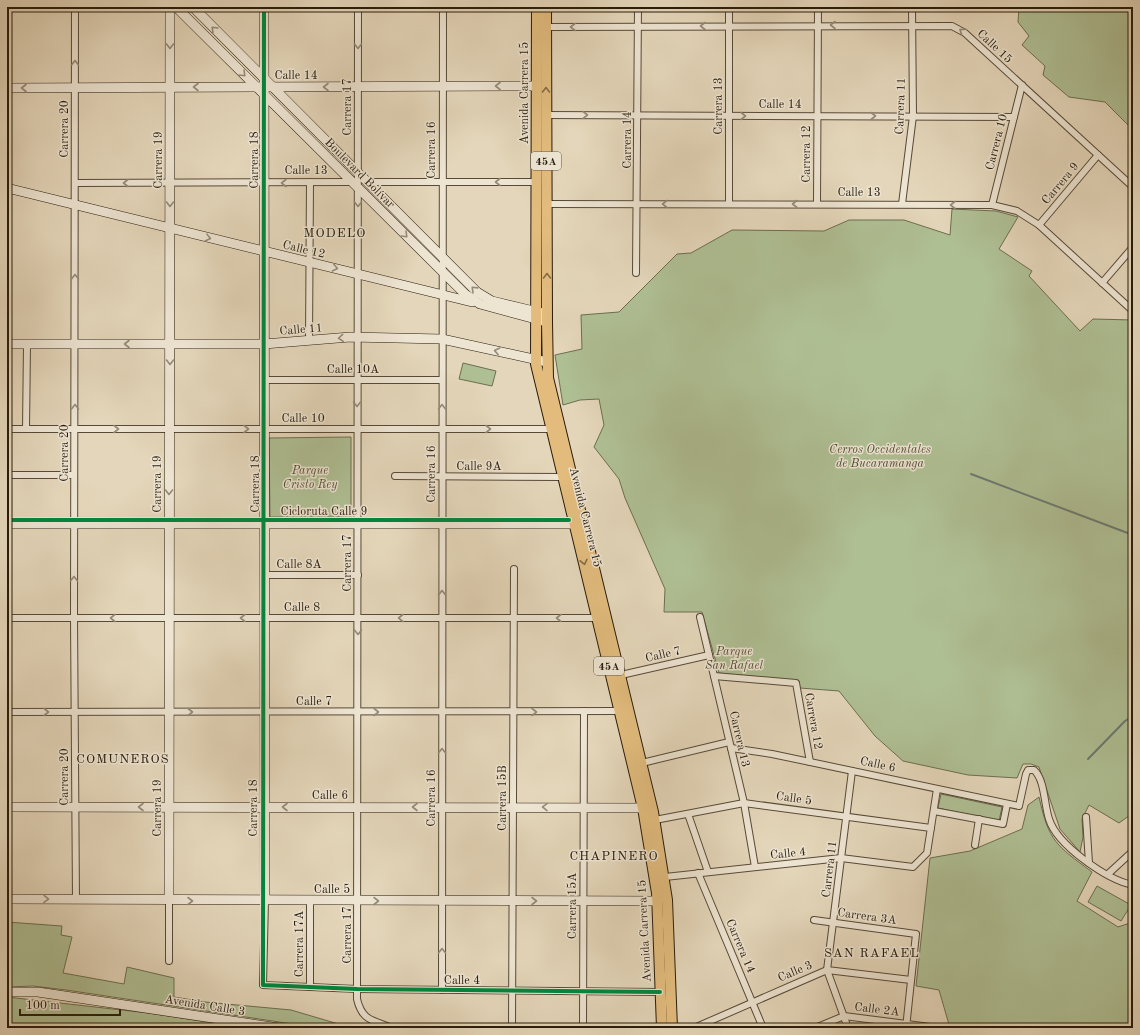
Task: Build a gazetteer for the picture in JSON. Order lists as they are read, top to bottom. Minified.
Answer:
{"streets":{"main road":["Avenida Carrera 15","45A"],"street":["Calle 15","Calle 14","Carrera 13","Carrera 11","Carrera 17","Carrera 20","Carrera 14","Carrera 10","Carrera 16","Carrera 12","Carrera 19","Carrera 18","Calle 13","Boulevard Bolívar","Carrera 9","Calle 12","Calle 11","Calle 10A","Calle 10","Calle 9A","Calle 8A","Calle 8","Calle 7","Calle 6","Carrera 15B","Calle 5","Calle 4","Carrera 15A","Carrera 3A","Carrera 17A","Calle 3","Avenida Calle 3","Calle 2A"],"cycle path":["Cicloruta Calle 9"]},"crossings":[["Calle 15","Avenida Carrera 15"],["Calle 15","Carrera 13"],["Calle 15","Carrera 11"],["Calle 15","Carrera 14"],["Calle 15","Carrera 10"],["Calle 15","Carrera 12"],["Calle 15","Carrera 9"],["Calle 14","Avenida Carrera 15"],["Calle 14","Carrera 13"],["Calle 14","Carrera 11"],["Calle 14","Carrera 17"],["Calle 14","Carrera 20"],["Calle 14","Carrera 14"],["Calle 14","Carrera 10"],["Calle 14","Carrera 16"],["Calle 14","Carrera 12"],["Calle 14","Carrera 19"],["Calle 14","Carrera 18"],["Calle 14","Boulevard Bolívar"],["Avenida Carrera 15","Calle 13"],["Avenida Carrera 15","Boulevard Bolívar"],["Avenida Carrera 15","Calle 11"],["Avenida Carrera 15","Calle 10"],["Avenida Carrera 15","Calle 9A"],["Avenida Carrera 15","Calle 8"],["Avenida Carrera 15","Calle 7"],["Avenida Carrera 15","Calle 6"],["Avenida Carrera 15","Calle 5"],["Avenida Carrera 15","Calle 4"],["Carrera 13","Carrera 12"],["Carrera 13","Calle 13"],["Carrera 13","Calle 7"],["Carrera 13","Calle 6"],["Carrera 13","Calle 5"],["Carrera 13","Calle 4"],["Carrera 11","Calle 13"],["Carrera 11","Calle 6"],["Carrera 11","Calle 5"],["Carrera 11","Calle 4"],["Carrera 11","Carrera 3A"],["Carrera 11","Calle 3"],["Carrera 17","Calle 13"],["Carrera 17","Boulevard Bolívar"],["Carrera 17","Calle 12"],["Carrera 17","Calle 11"],["Carrera 17","Calle 10A"],["Carrera 17","Calle 10"],["Carrera 17","Calle 8A"],["Carrera 17","Calle 8"],["Carrera 17","Calle 7"],["Carrera 17","Calle 6"],["Carrera 17","Calle 5"],["Carrera 17","Calle 4"],["Carrera 20","Calle 13"],["Carrera 20","Calle 12"],["Carrera 20","Calle 11"],["Carrera 20","Calle 10"],["Carrera 20","Calle 8"],["Carrera 20","Calle 7"],["Carrera 20","Calle 6"],["Carrera 20","Calle 5"],["Carrera 14","Calle 13"],["Carrera 14","Calle 4"],["Carrera 14","Calle 3"],["Carrera 10","Calle 13"],["Carrera 16","Calle 13"],["Carrera 16","Boulevard Bolívar"],["Carrera 16","Calle 12"],["Carrera 16","Calle 11"],["Carrera 16","Calle 10A"],["Carrera 16","Calle 10"],["Carrera 16","Calle 9A"],["Carrera 16","Calle 8"],["Carrera 16","Calle 7"],["Carrera 16","Calle 6"],["Carrera 16","Calle 5"],["Carrera 16","Calle 4"],["Carrera 12","Calle 13"],["Carrera 12","Calle 6"],["Carrera 19","Calle 13"],["Carrera 19","Calle 12"],["Carrera 19","Calle 11"],["Carrera 19","Calle 10"],["Carrera 19","Calle 8"],["Carrera 19","Calle 7"],["Carrera 19","Calle 6"],["Carrera 19","Calle 5"],["Carrera 18","Calle 13"],["Carrera 18","Boulevard Bolívar"],["Carrera 18","Calle 12"],["Carrera 18","Calle 11"],["Carrera 18","Calle 10A"],["Carrera 18","Calle 10"],["Carrera 18","Calle 8A"],["Carrera 18","Calle 8"],["Carrera 18","Calle 7"],["Carrera 18","Calle 6"],["Carrera 18","Calle 5"],["Carrera 18","Calle 4"],["Calle 13","Boulevard Bolívar"],["Calle 13","Carrera 9"],["Boulevard Bolívar","Calle 12"],["Calle 8","Carrera 15B"],["Calle 7","Carrera 15B"],["Calle 7","Carrera 15A"],["Calle 6","Carrera 15B"],["Calle 6","Carrera 15A"],["Carrera 15B","Calle 5"],["Carrera 15B","Calle 4"],["Calle 5","Calle 4"],["Calle 5","Carrera 15A"],["Calle 5","Carrera 17A"],["Calle 4","Carrera 15A"],["Calle 4","Carrera 17A"],["Carrera 3A","Calle 3"]],"one_way":["Calle 15","Carrera 20","Calle 13","Calle 11","Calle 10","Calle 8","Calle 7"],"districts":["MODELO","COMUNEROS","CHAPINERO","SAN RAFAEL"],"parks":["Cerros Occidentales de Bucaramanga","Parque Cristo Rey","Parque San Rafael"],"scale_bar":"100 m"}
